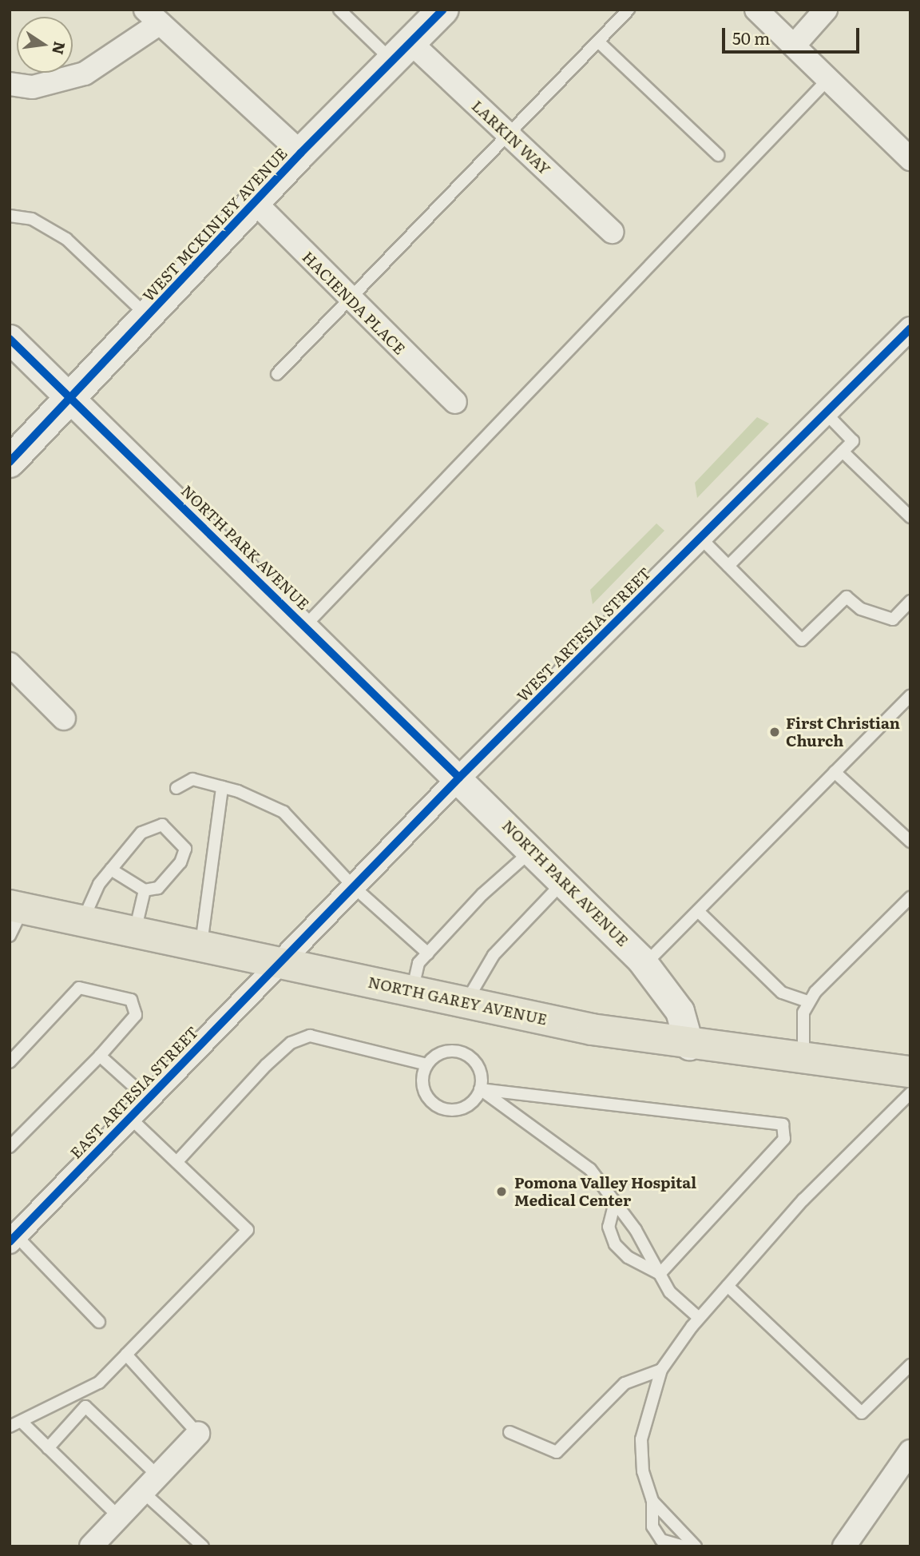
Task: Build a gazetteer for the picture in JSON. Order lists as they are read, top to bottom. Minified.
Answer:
{"streets":{"main road":["WEST MCKINLEY AVENUE","NORTH GAREY AVENUE"],"street":["LARKIN WAY","HACIENDA PLACE","NORTH PARK AVENUE","WEST ARTESIA STREET","EAST ARTESIA STREET"]},"crossings":[["LARKIN WAY","WEST MCKINLEY AVENUE"],["WEST MCKINLEY AVENUE","HACIENDA PLACE"],["WEST MCKINLEY AVENUE","NORTH PARK AVENUE"],["NORTH PARK AVENUE","WEST ARTESIA STREET"],["NORTH PARK AVENUE","NORTH GAREY AVENUE"],["WEST ARTESIA STREET","NORTH GAREY AVENUE"],["WEST ARTESIA STREET","EAST ARTESIA STREET"],["NORTH GAREY AVENUE","EAST ARTESIA STREET"]],"places":["First Christian Church","Pomona Valley Hospital Medical Center"],"scale_bar":"50 m","north":"right"}
